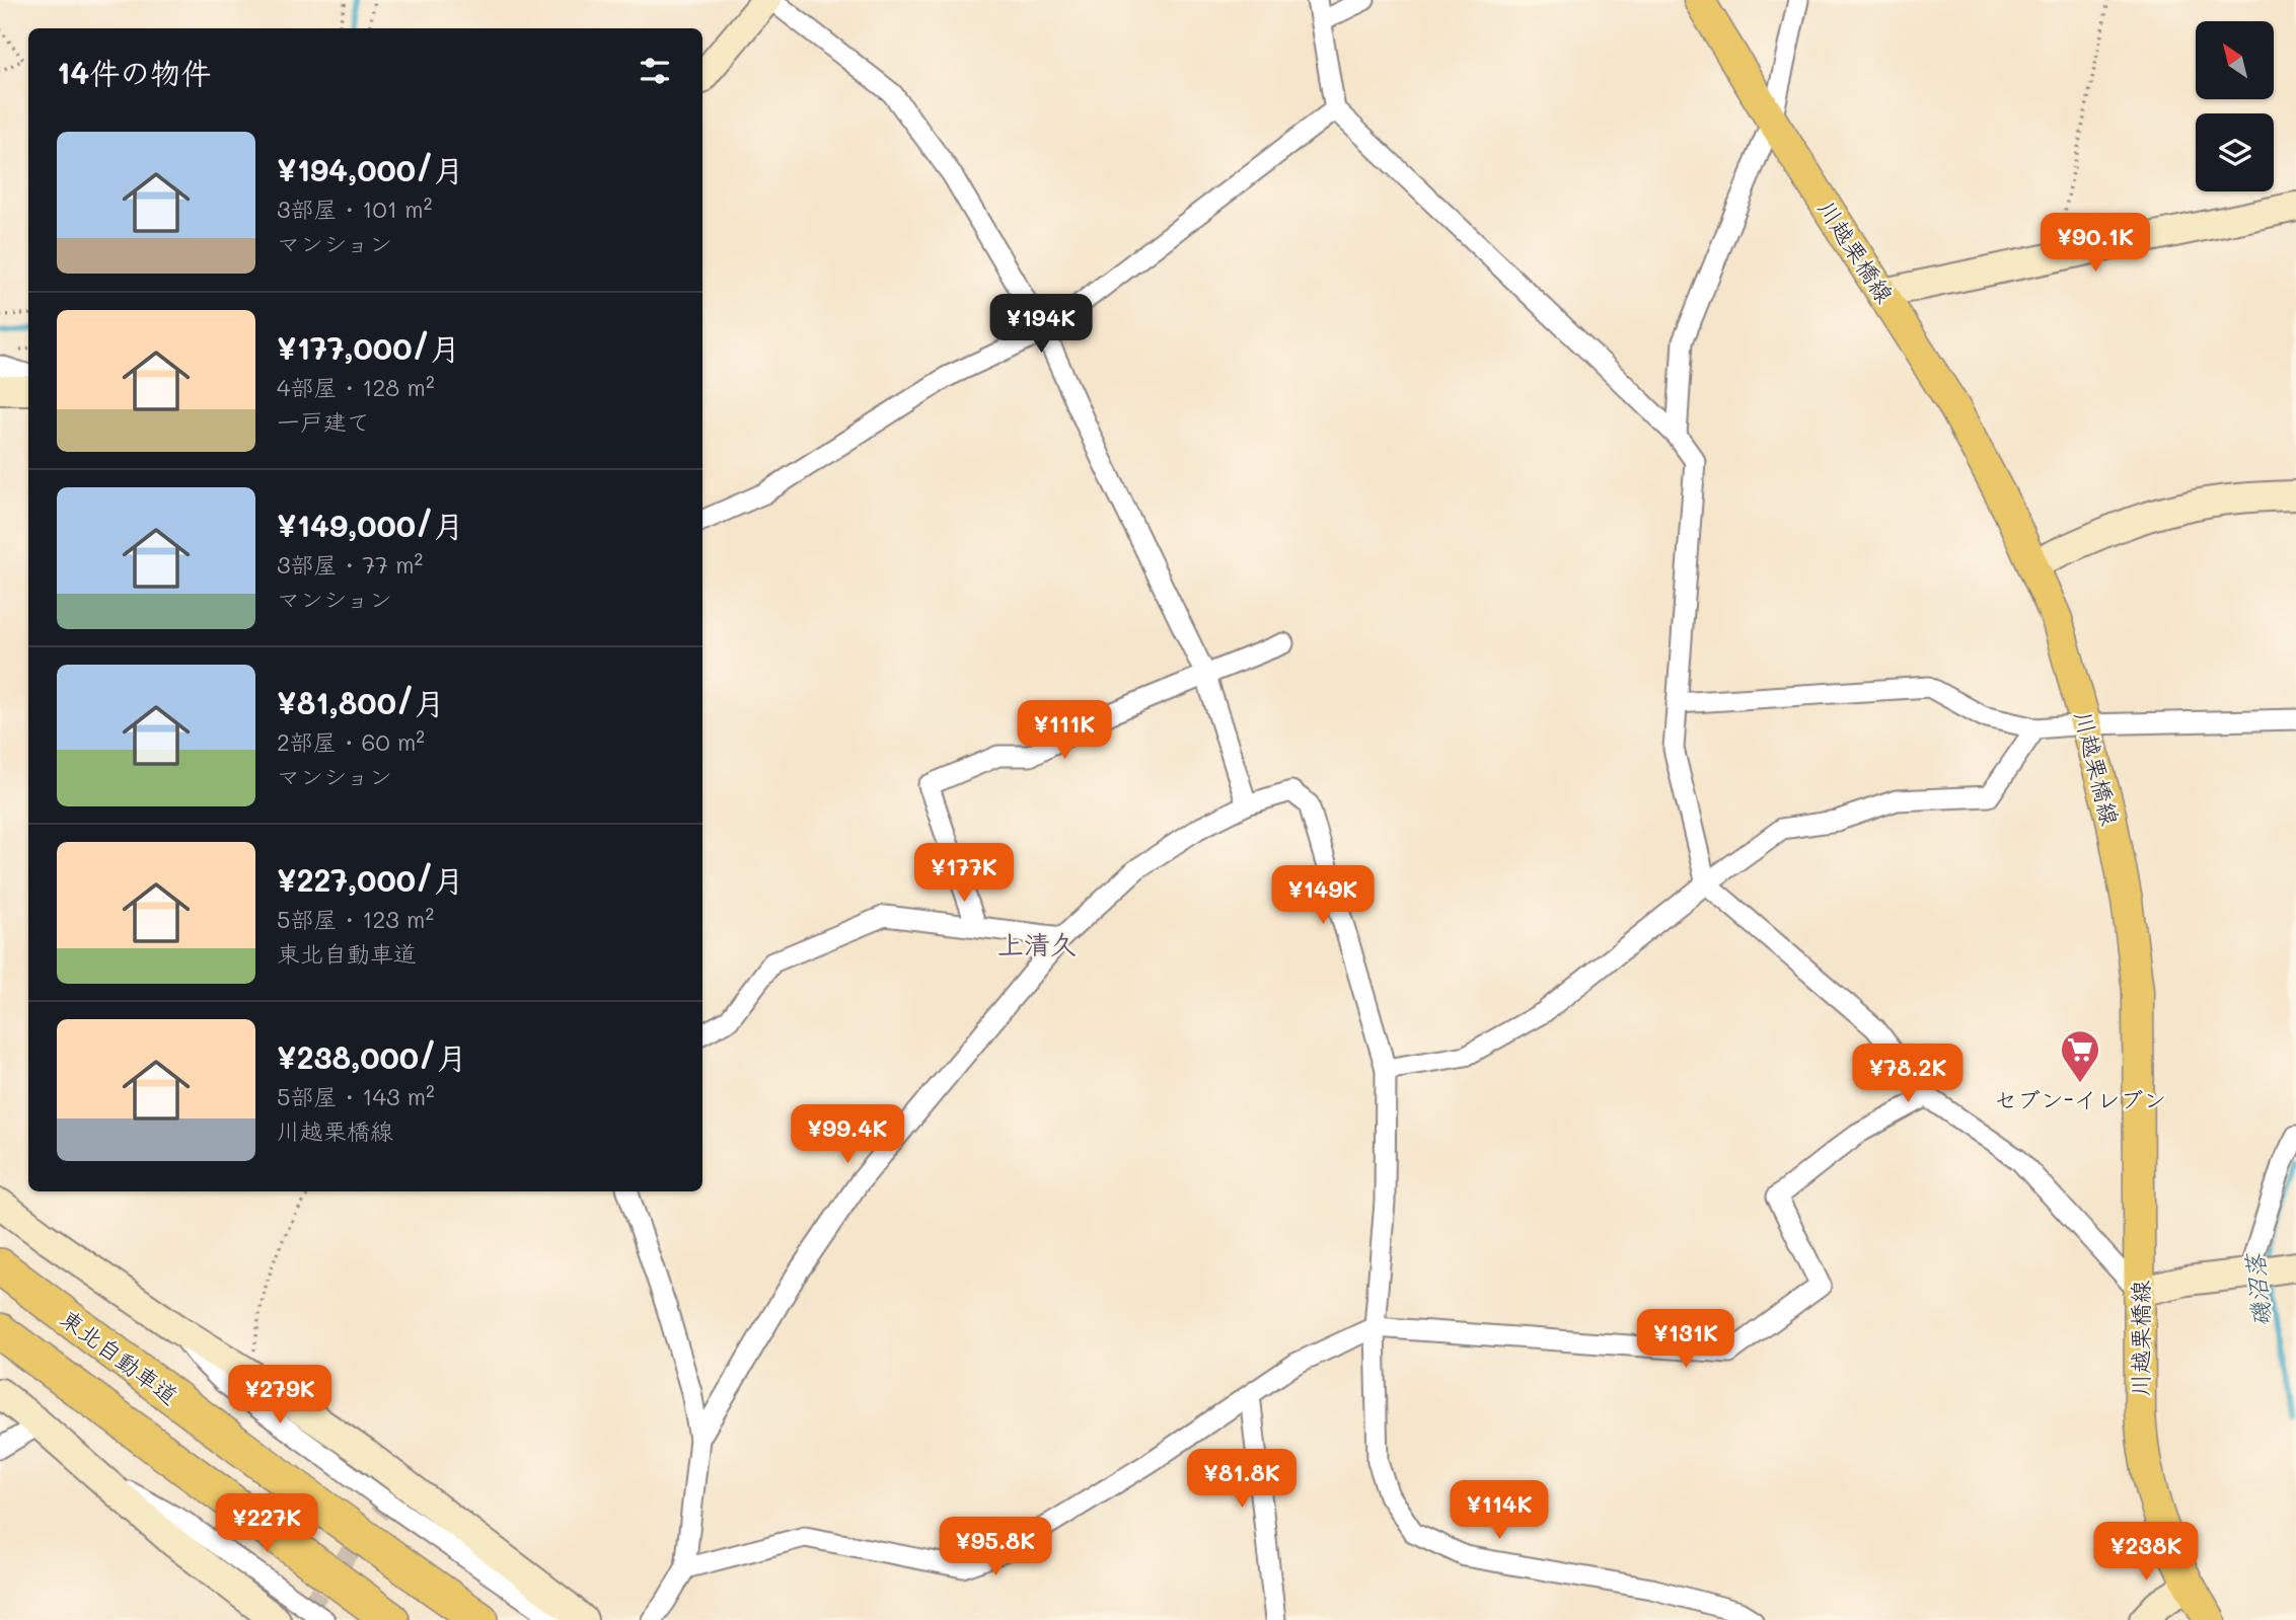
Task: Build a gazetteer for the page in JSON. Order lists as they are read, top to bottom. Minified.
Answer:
{"streets":{"highway":["東北自動車道"],"main road":["川越栗橋線"]},"districts":["上清久"],"water":["磯沼落"],"places":{"supermarket":["セブン-イレブン"]},"north":"top left","page":{"heading":"14件の物件","list":[{"name":"¥194,000/月","note":"3部屋 · 101 m² · マンション"},{"name":"¥177,000/月","note":"4部屋 · 128 m² · 一戸建て"},{"name":"¥149,000/月","note":"3部屋 · 77 m² · マンション"},{"name":"¥81,800/月","note":"2部屋 · 60 m² · マンション"},{"name":"¥227,000/月","note":"5部屋 · 123 m² · 東北自動車道"},{"name":"¥238,000/月","note":"5部屋 · 143 m² · 川越栗橋線"}],"price":["¥90.1K","¥194K","¥111K","¥177K","¥149K","¥78.2K","¥99.4K","¥131K","¥279K","¥81.8K","¥114K","¥227K","¥95.8K","¥238K"]}}
